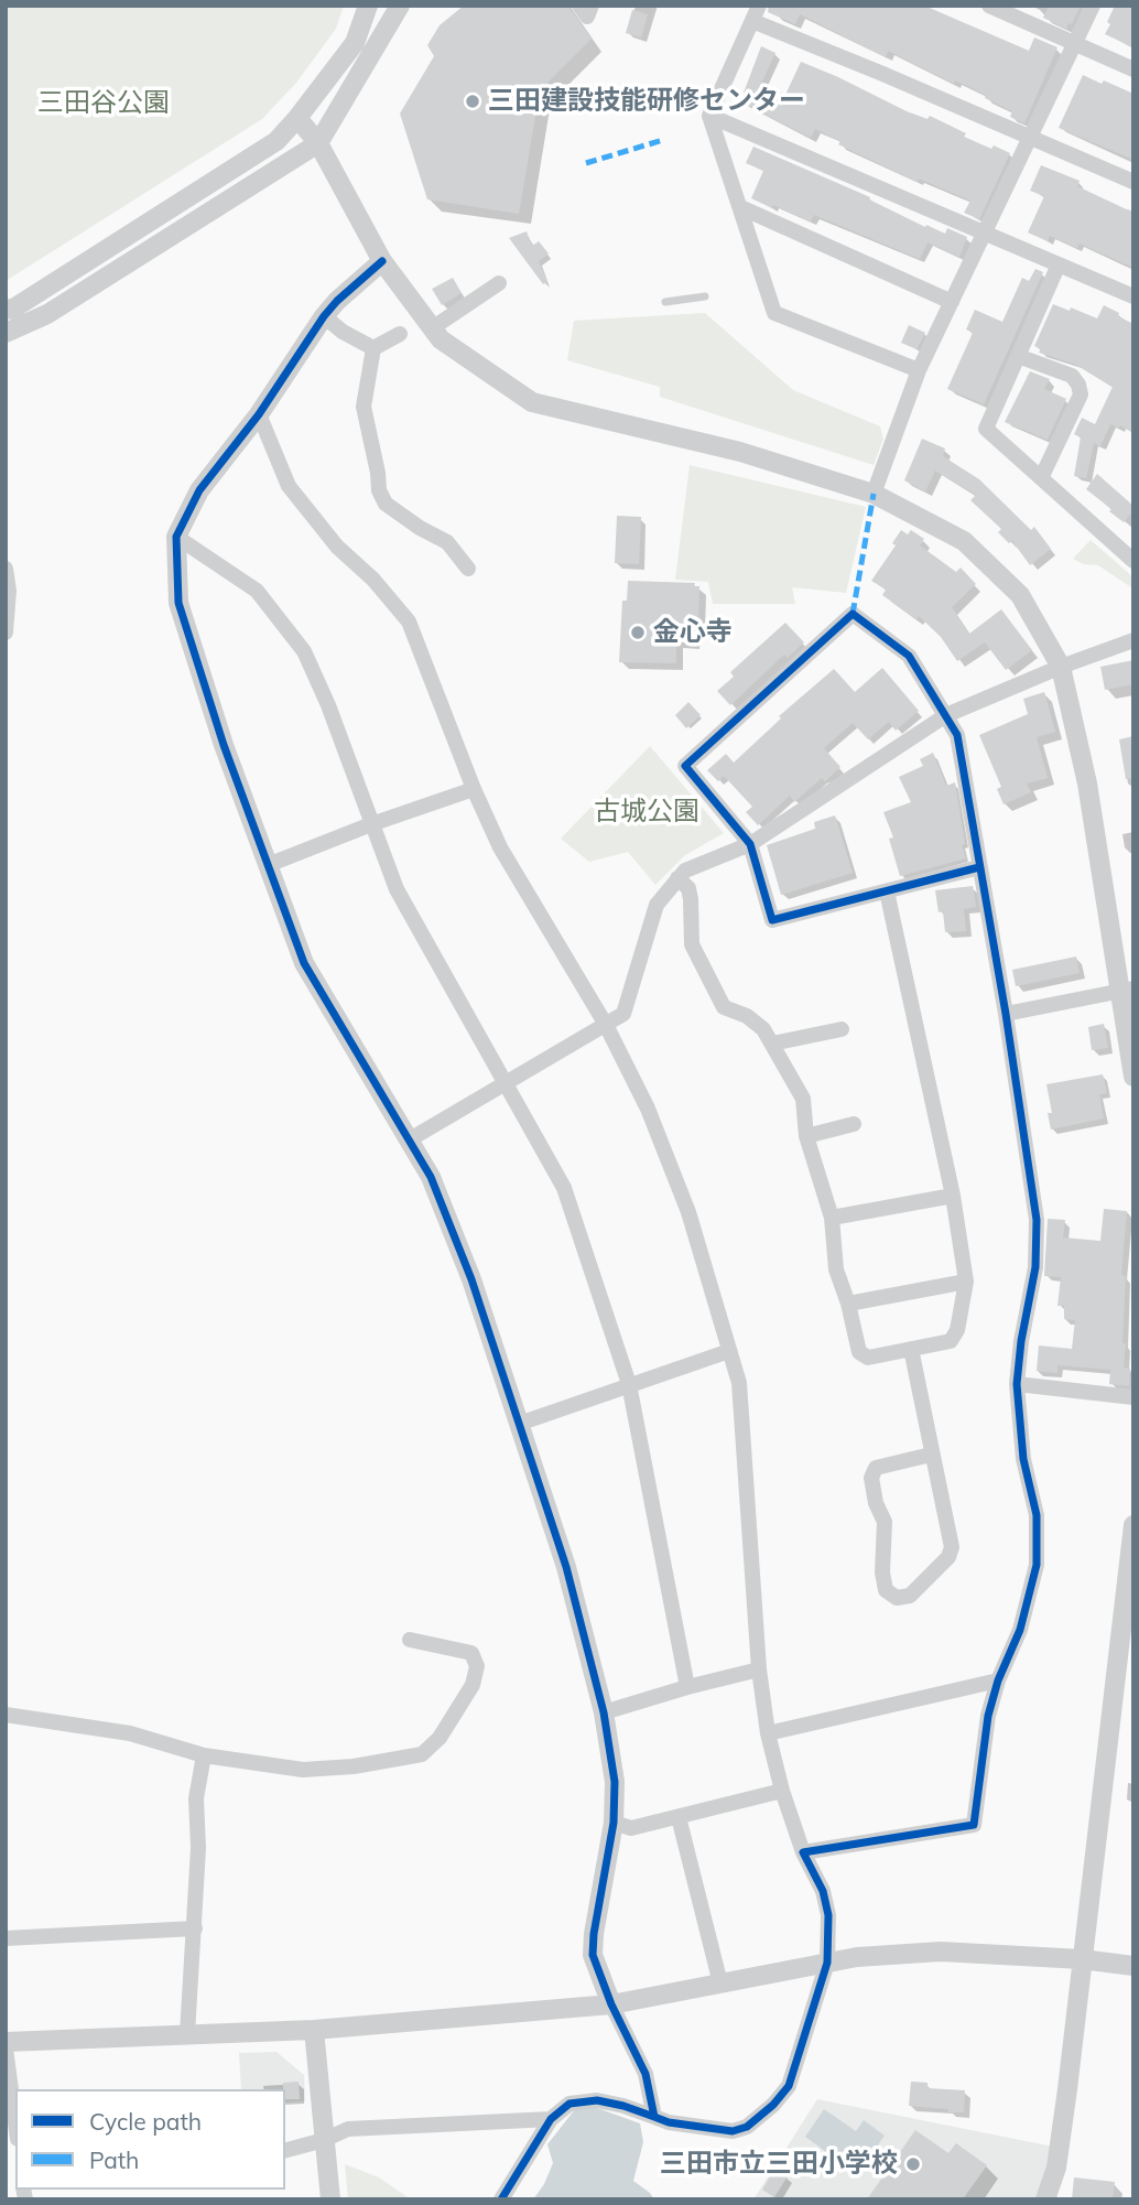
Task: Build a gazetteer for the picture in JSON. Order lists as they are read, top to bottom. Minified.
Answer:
{"parks":["三田谷公園","古城公園"],"places":["三田建設技能研修センター","金心寺","三田市立三田小学校"],"legend":["Cycle path","Path"]}
